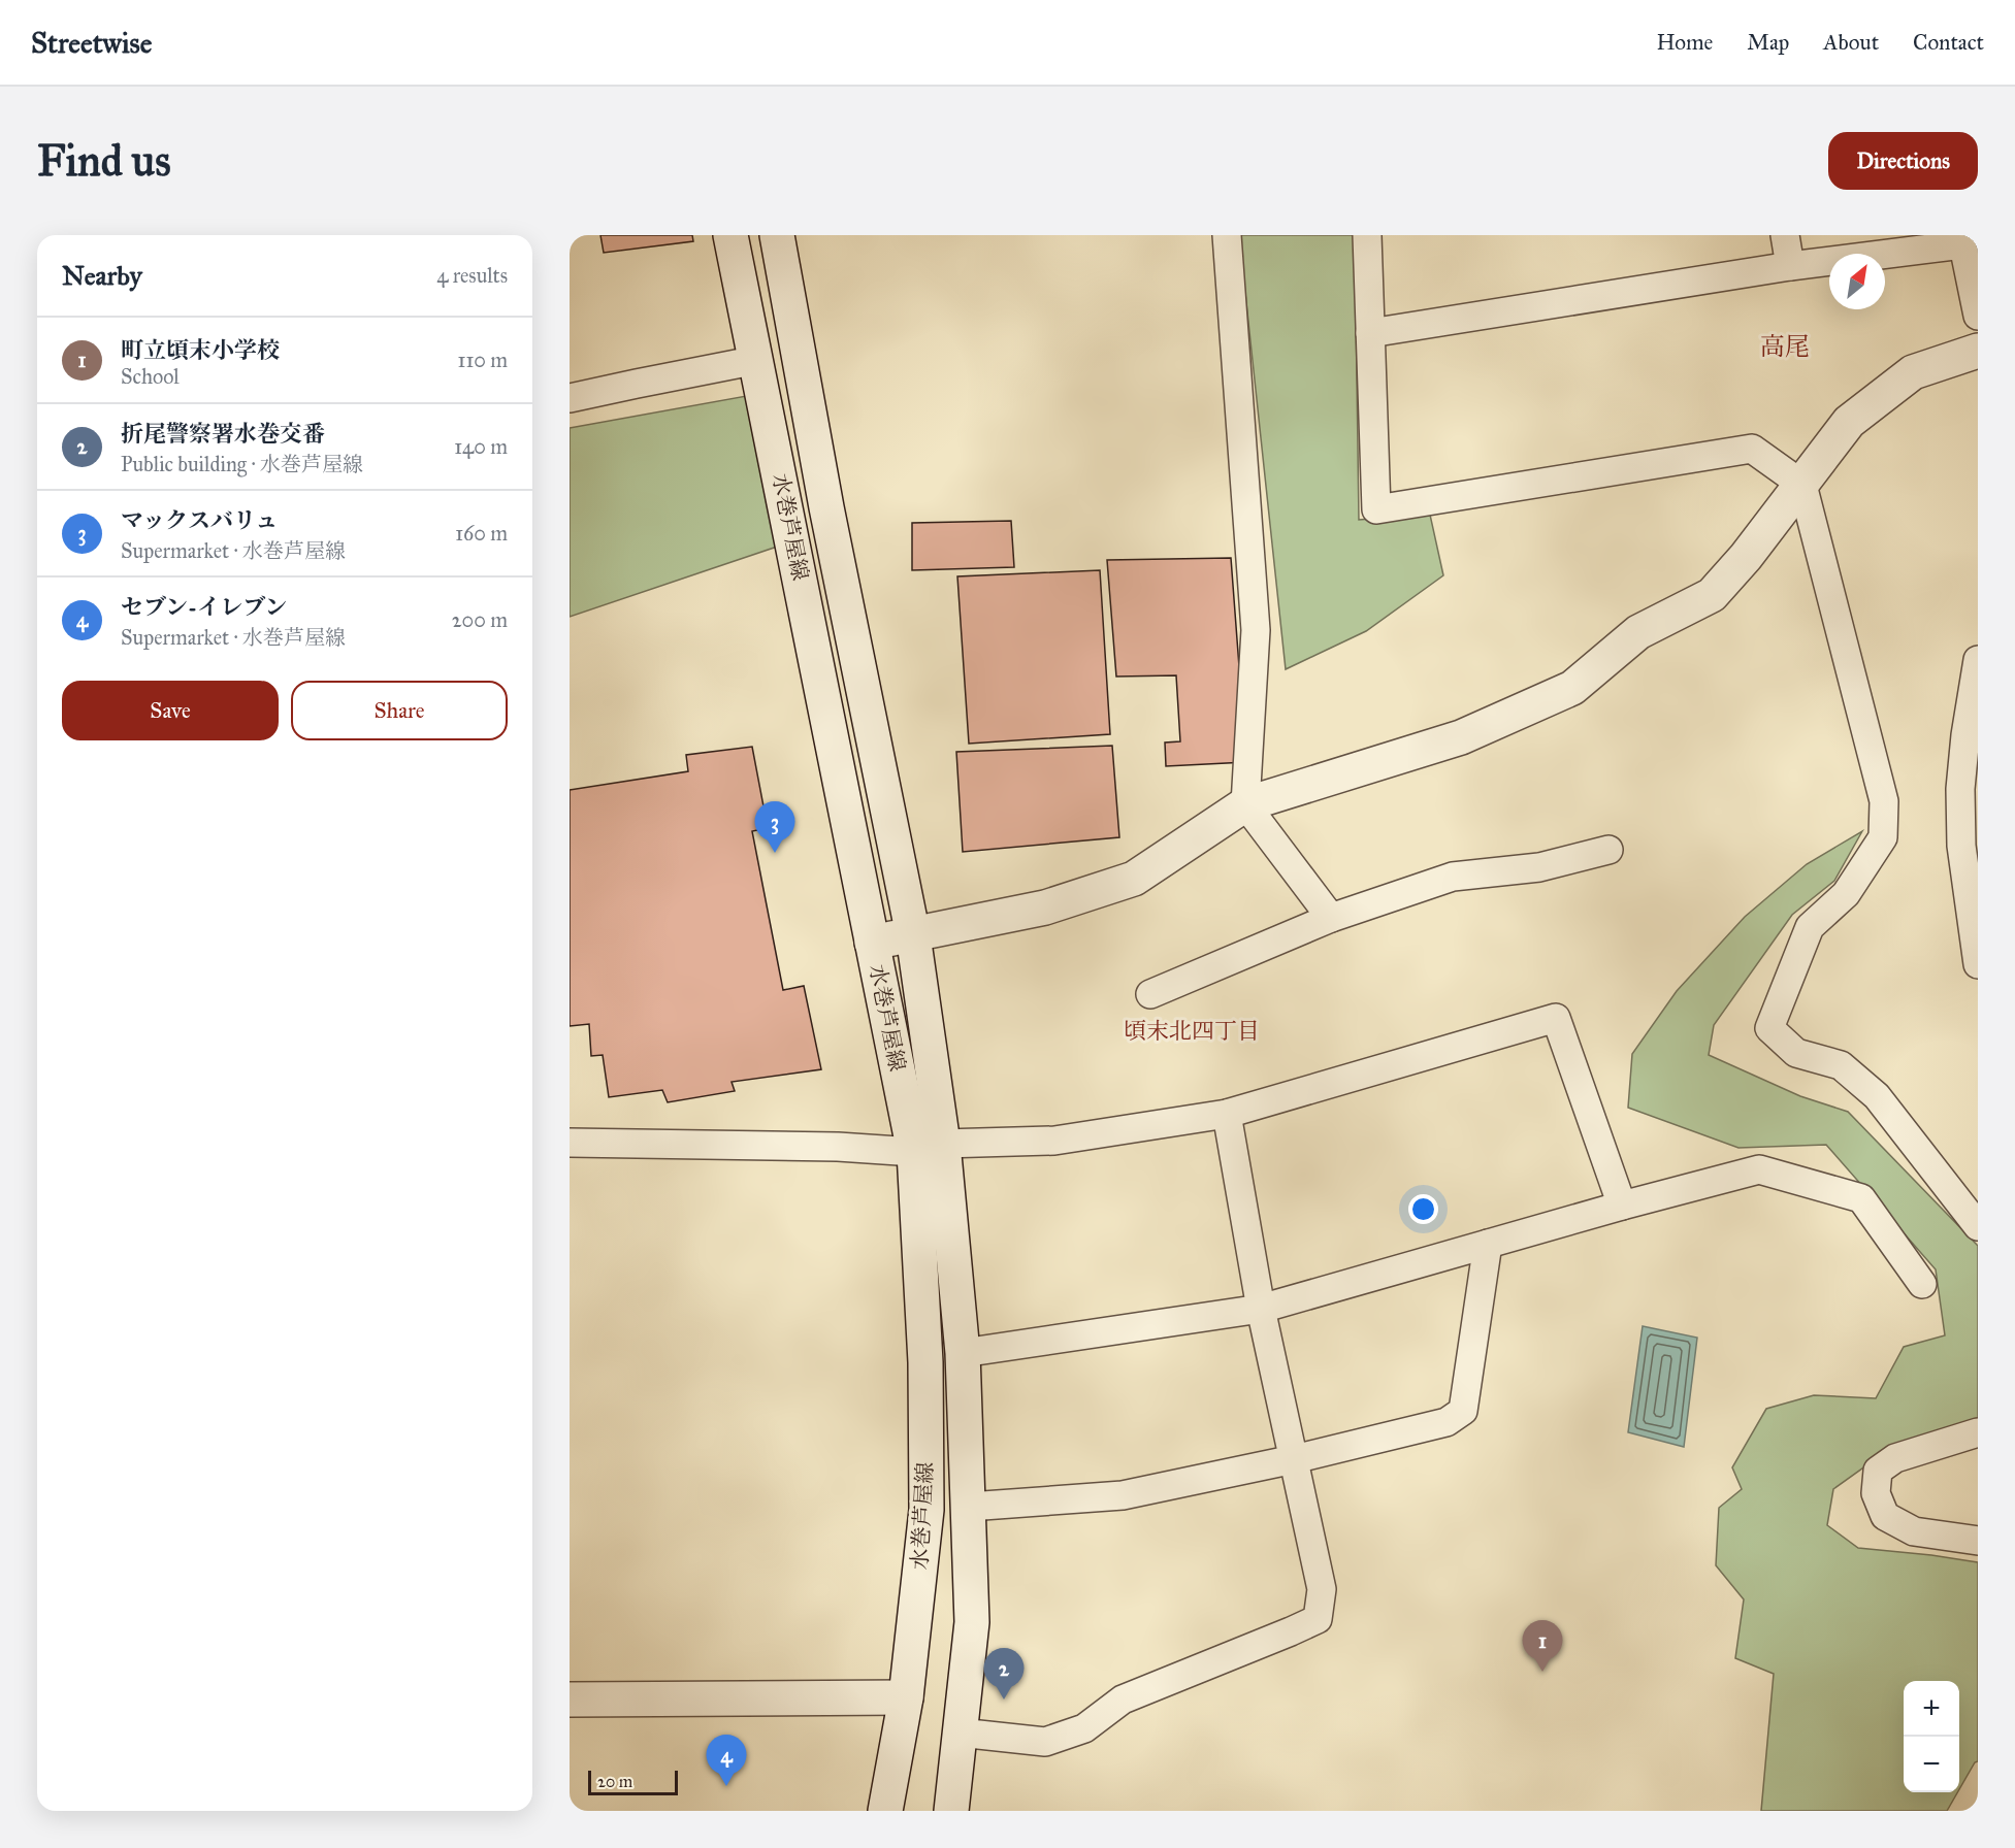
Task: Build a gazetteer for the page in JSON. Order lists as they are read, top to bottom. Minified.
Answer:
{"streets":{"main road":["水巻芦屋線"]},"districts":["高尾","頃末北四丁目"],"scale_bar":"20 m","north":"top right","page":{"header":"Streetwise","nav":["Home","Map","About","Contact"],"buttons":["Directions",["Save","Share"]],"title":"Find us","heading":["Nearby","4 results"],"list":[{"mark":"1","name":"町立頃末小学校","note":"School","value":"110 m"},{"mark":"2","name":"折尾警察署水巻交番","note":"Public building · 水巻芦屋線","value":"140 m"},{"mark":"3","name":"マックスバリュ","note":"Supermarket · 水巻芦屋線","value":"160 m"},{"mark":"4","name":"セブン-イレブン","note":"Supermarket · 水巻芦屋線","value":"200 m"}],"pins":["3","1","2","4"],"map_buttons":["+","−"],"scale":"20 m"}}
